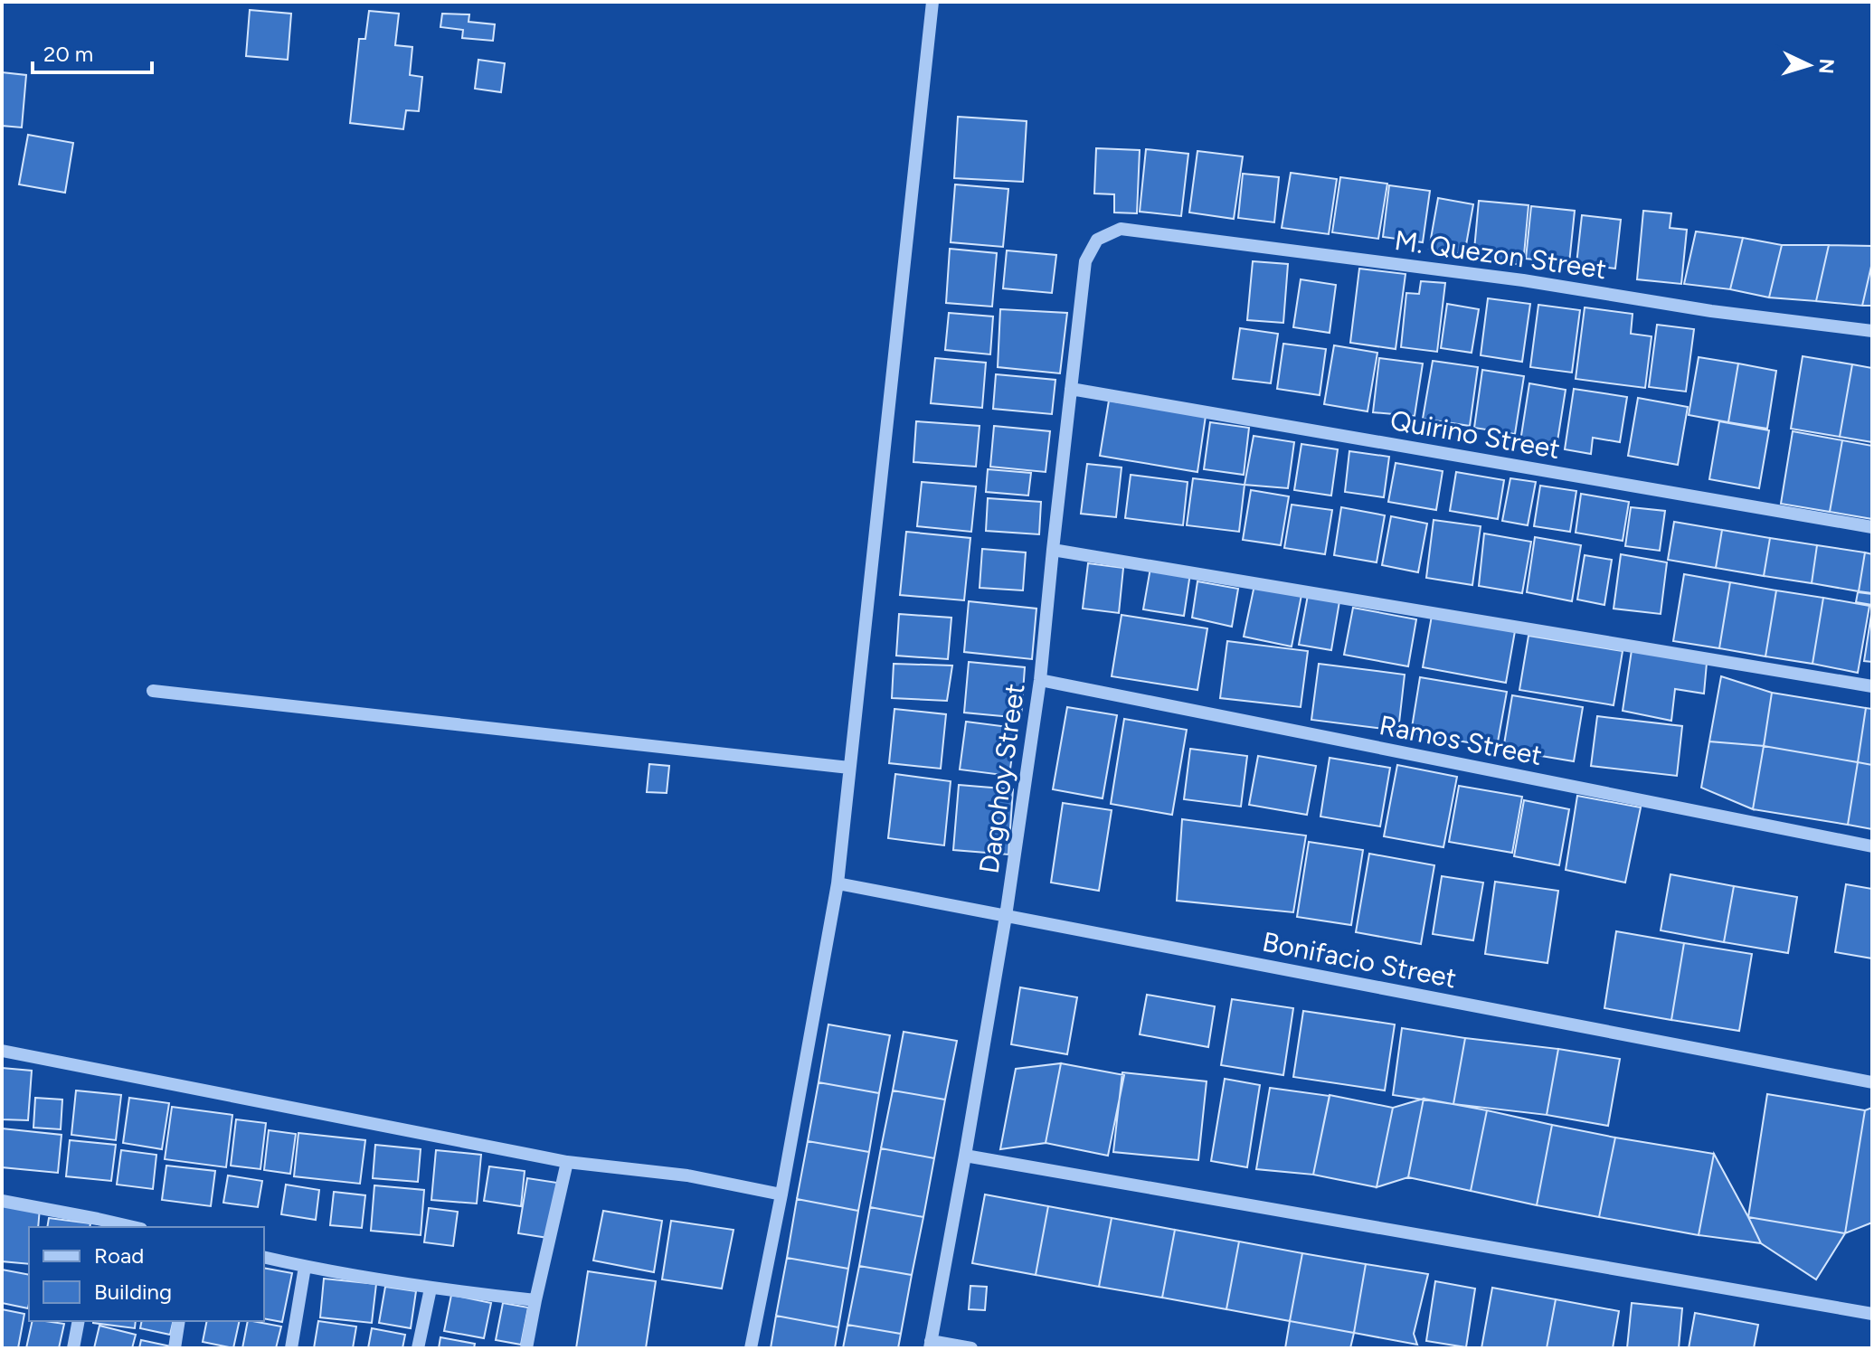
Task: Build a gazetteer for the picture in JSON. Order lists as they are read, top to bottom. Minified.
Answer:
{"streets":{"street":["M. Quezon Street","Quirino Street","Ramos Street","Dagohoy Street","Bonifacio Street"]},"crossings":[["M. Quezon Street","Dagohoy Street"],["Quirino Street","Dagohoy Street"],["Ramos Street","Dagohoy Street"],["Dagohoy Street","Bonifacio Street"]],"legend":["Road","Building"],"scale_bar":"20 m","north":"right"}
